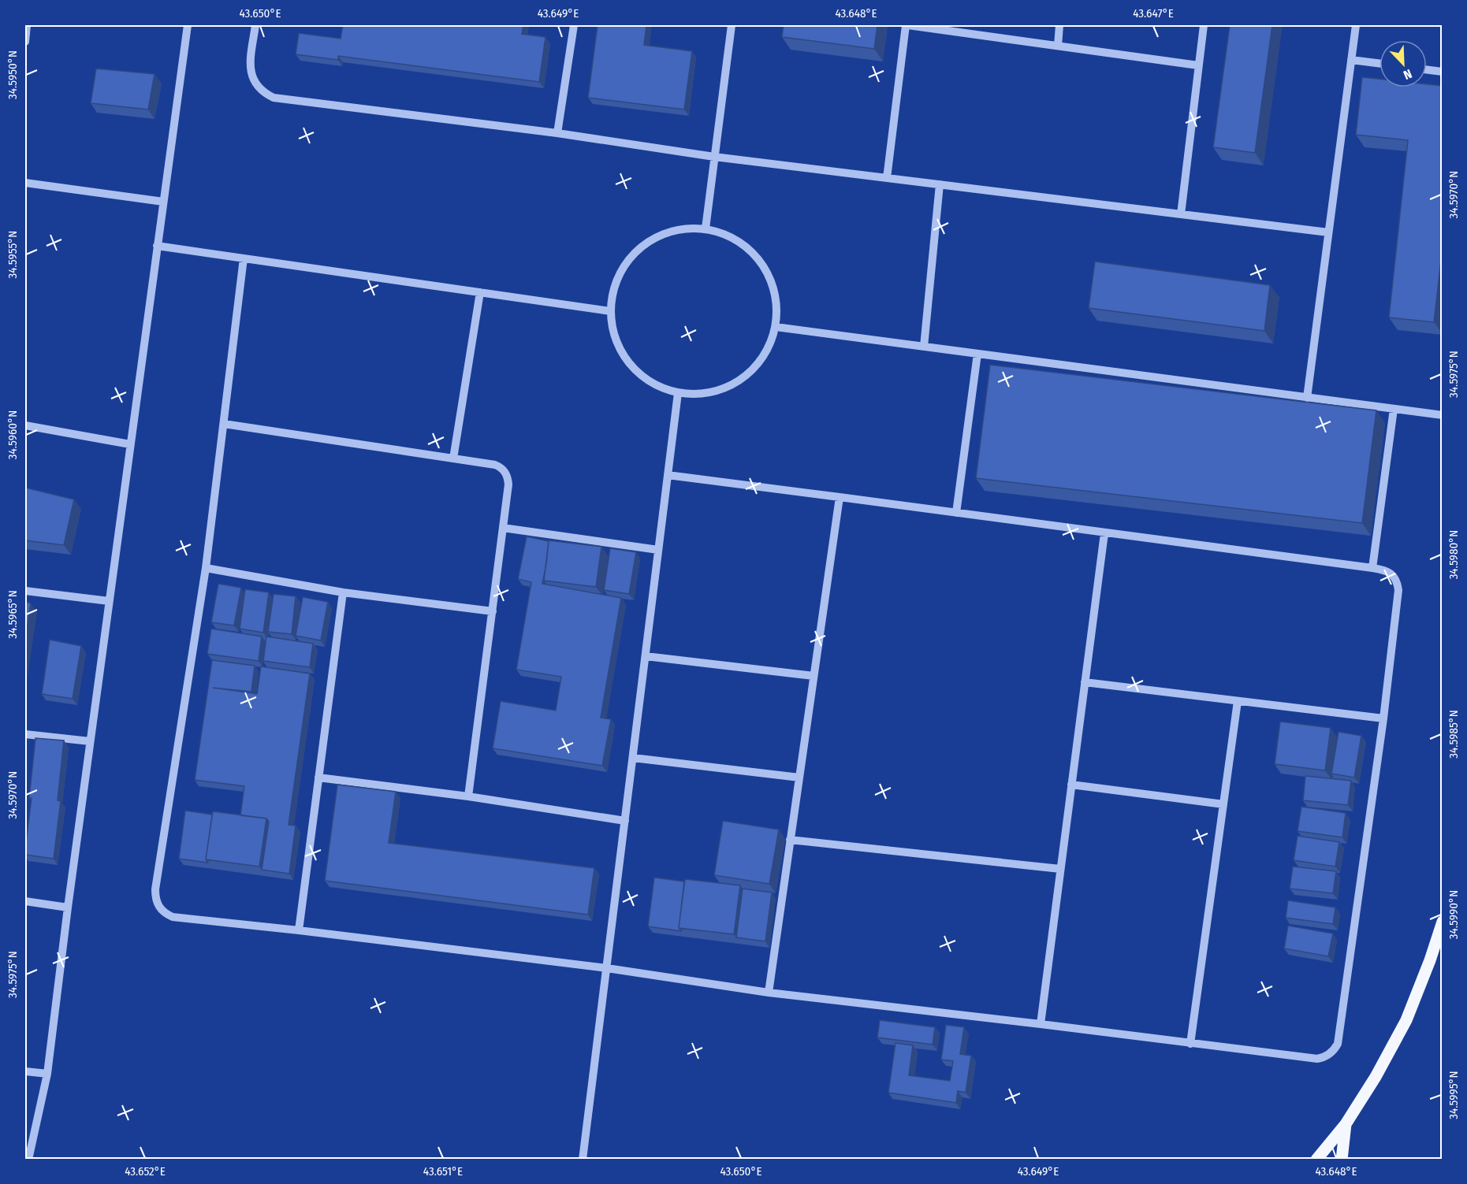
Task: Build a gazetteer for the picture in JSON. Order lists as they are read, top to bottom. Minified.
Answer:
{"north":"bottom right","coordinates":["43.650°E","43.649°E","43.648°E","43.647°E","34.5950°N","34.5970°N","34.5955°N","34.5975°N","34.5960°N","34.5980°N","34.5965°N","34.5985°N","34.5990°N","34.5995°N","43.652°E","43.651°E"]}
